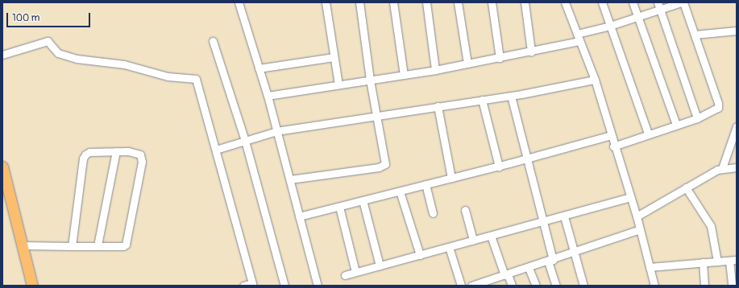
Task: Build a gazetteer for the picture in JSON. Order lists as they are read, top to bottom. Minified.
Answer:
{"scale_bar":"100 m"}
